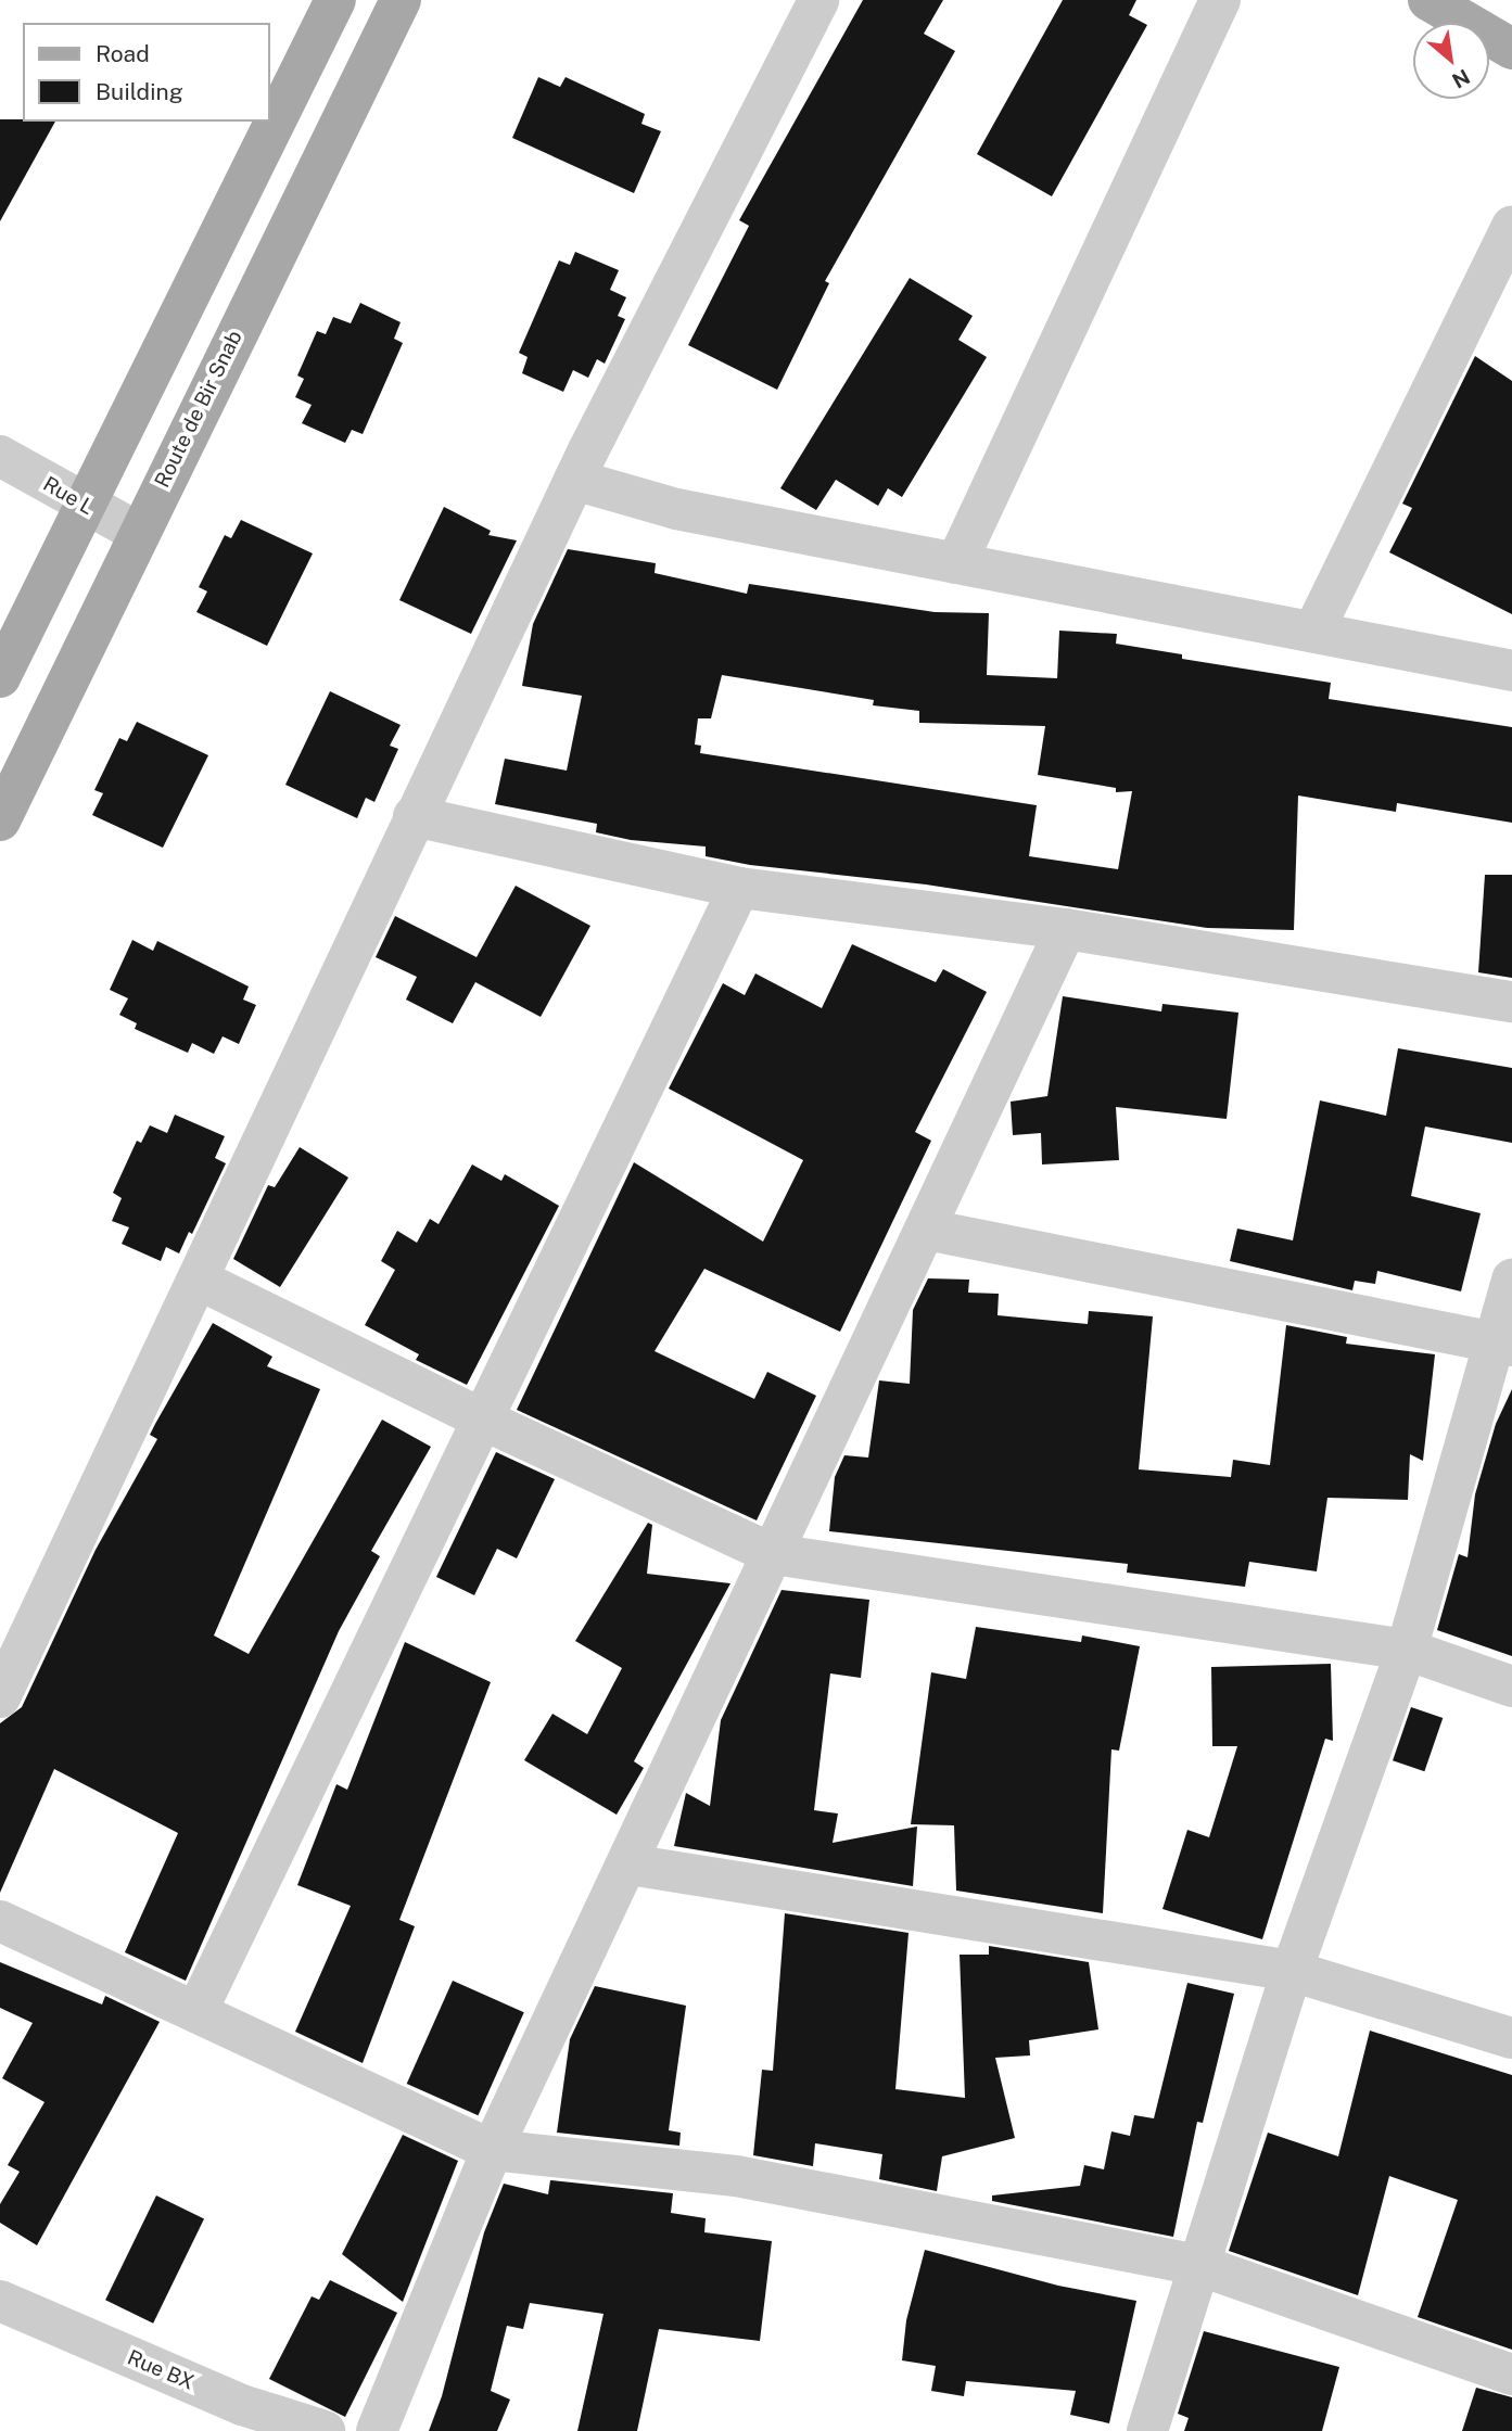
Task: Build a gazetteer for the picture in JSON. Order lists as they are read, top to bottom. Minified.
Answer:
{"streets":{"main road":["Route de Bir Snab"],"street":["Rue L","Rue BX"]},"crossings":[["Route de Bir Snab","Rue L"]],"legend":["Road","Building"],"north":"bottom right"}
